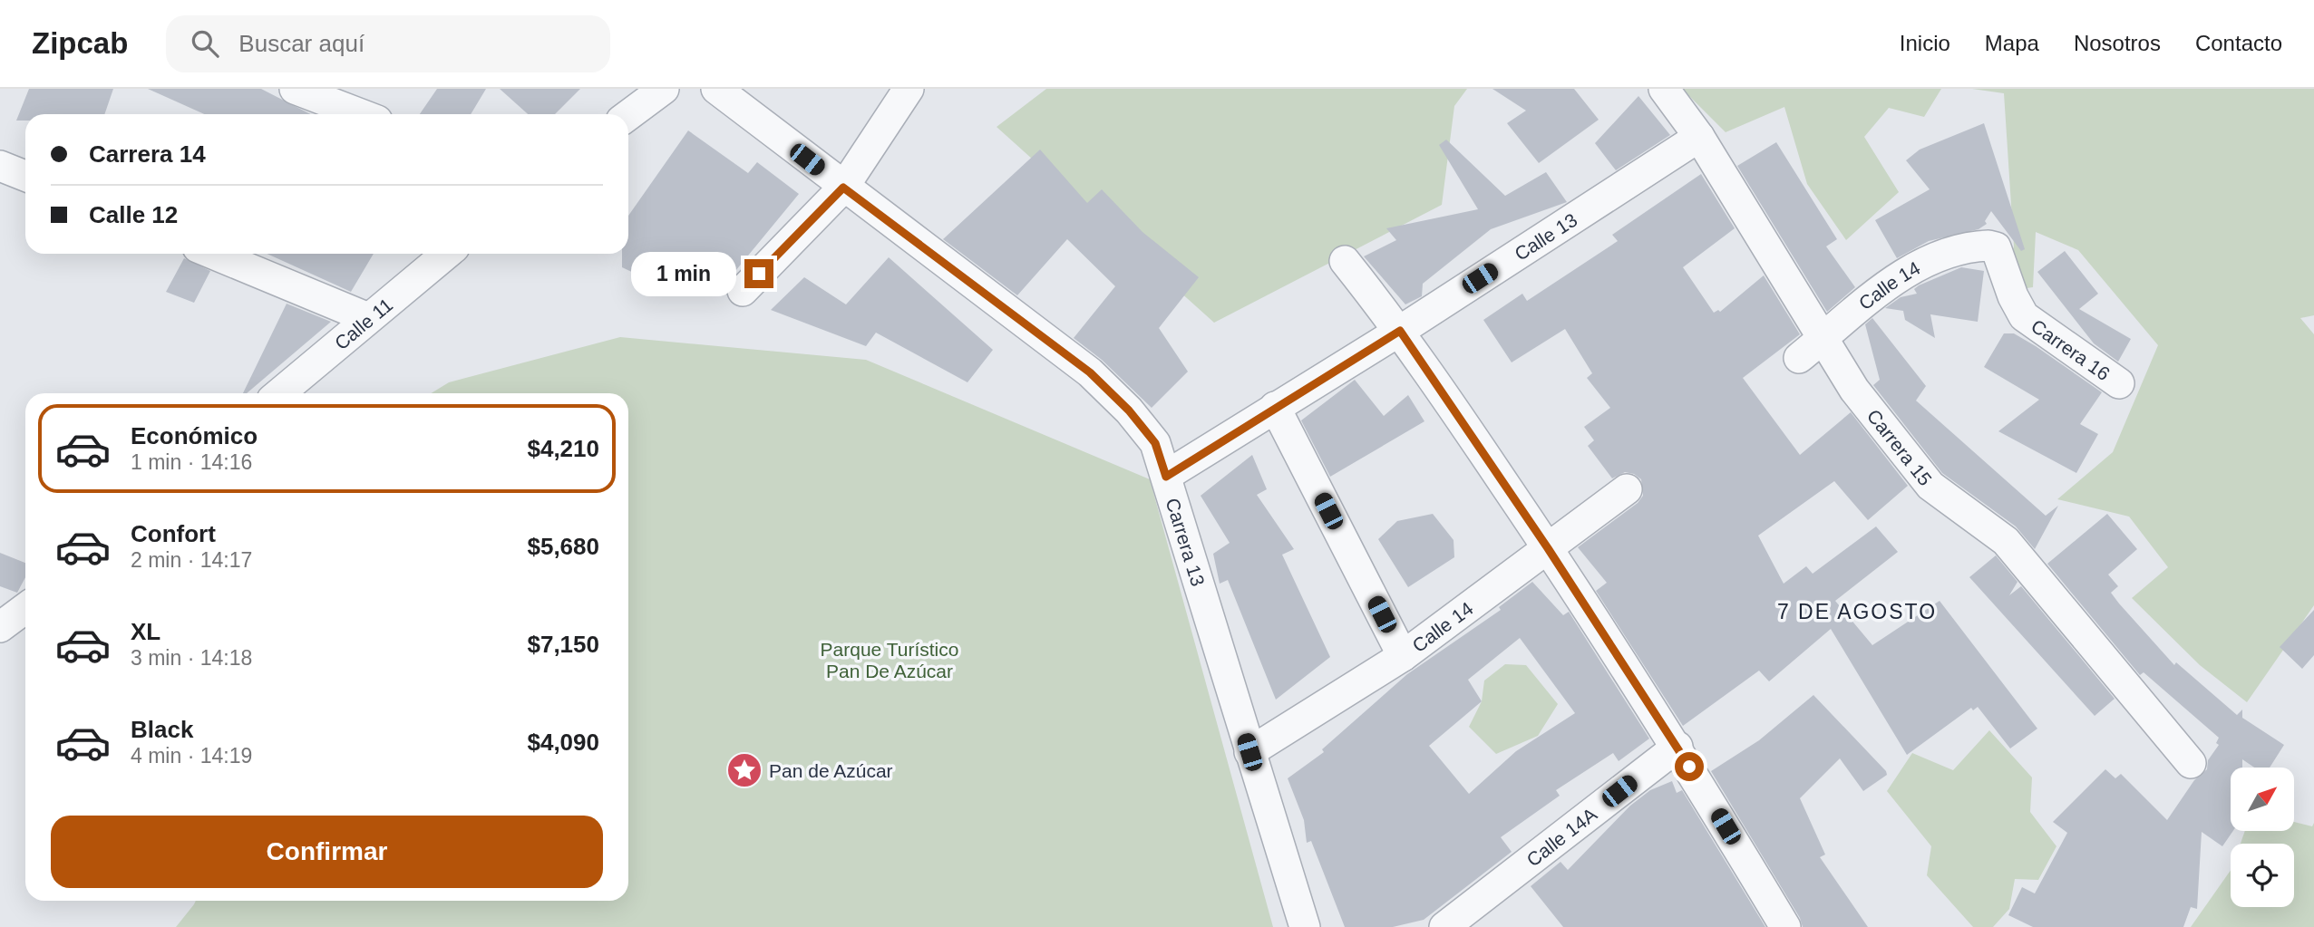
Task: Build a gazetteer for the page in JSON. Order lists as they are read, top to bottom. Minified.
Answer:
{"streets":{"street":["Calle 13","Calle 14","Calle 11","Carrera 16","Carrera 15","Carrera 13","Calle 14A"]},"crossings":[["Calle 13","Carrera 15"],["Calle 13","Carrera 13"],["Calle 14","Carrera 16"],["Calle 14","Carrera 15"],["Calle 14","Carrera 13"]],"districts":["7 DE AGOSTO"],"parks":["Parque Turístico Pan De Azúcar"],"places":{"place":["Pan de Azúcar"]},"north":"top right","page":{"header":"Zipcab","search":"Buscar aquí","nav":["Inicio","Mapa","Nosotros","Contacto"],"banner":["Carrera 14","Calle 12"],"bubble":"1 min","list":[{"name":"Económico","note":"1 min · 14:16","value":"$4,210"},{"name":"Confort","note":"2 min · 14:17","value":"$5,680"},{"name":"XL","note":"3 min · 14:18","value":"$7,150"},{"name":"Black","note":"4 min · 14:19","value":"$4,090"}],"buttons":"Confirmar"}}
